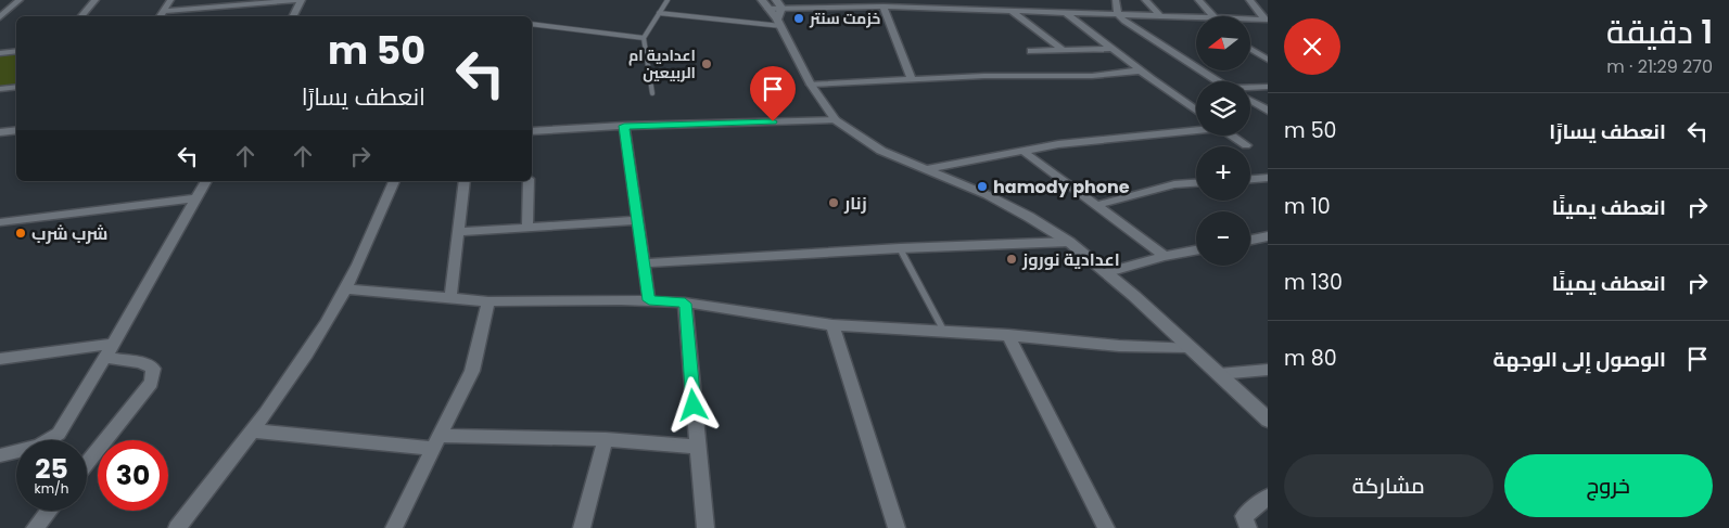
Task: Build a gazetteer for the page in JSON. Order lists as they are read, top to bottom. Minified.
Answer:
{"places":["خزمت سنتر","اعدادية ام الربيعين","hamody phone","زنار","شرب شرب","اعدادية نوروز"],"north":"left","page":{"heading":["1 دقيقة","270 m · 21:29"],"map_buttons":["+","−"],"turn":["50 m","انعطف يسارًا"],"list":[{"name":"انعطف يسارًا","value":"50 m"},{"name":"انعطف يمينًا","value":"10 m"},{"name":"انعطف يمينًا","value":"130 m"},{"name":"الوصول إلى الوجهة","value":"80 m"}],"speed":"25 km/h","limit":"30","buttons":["خروج","مشاركة"]}}
